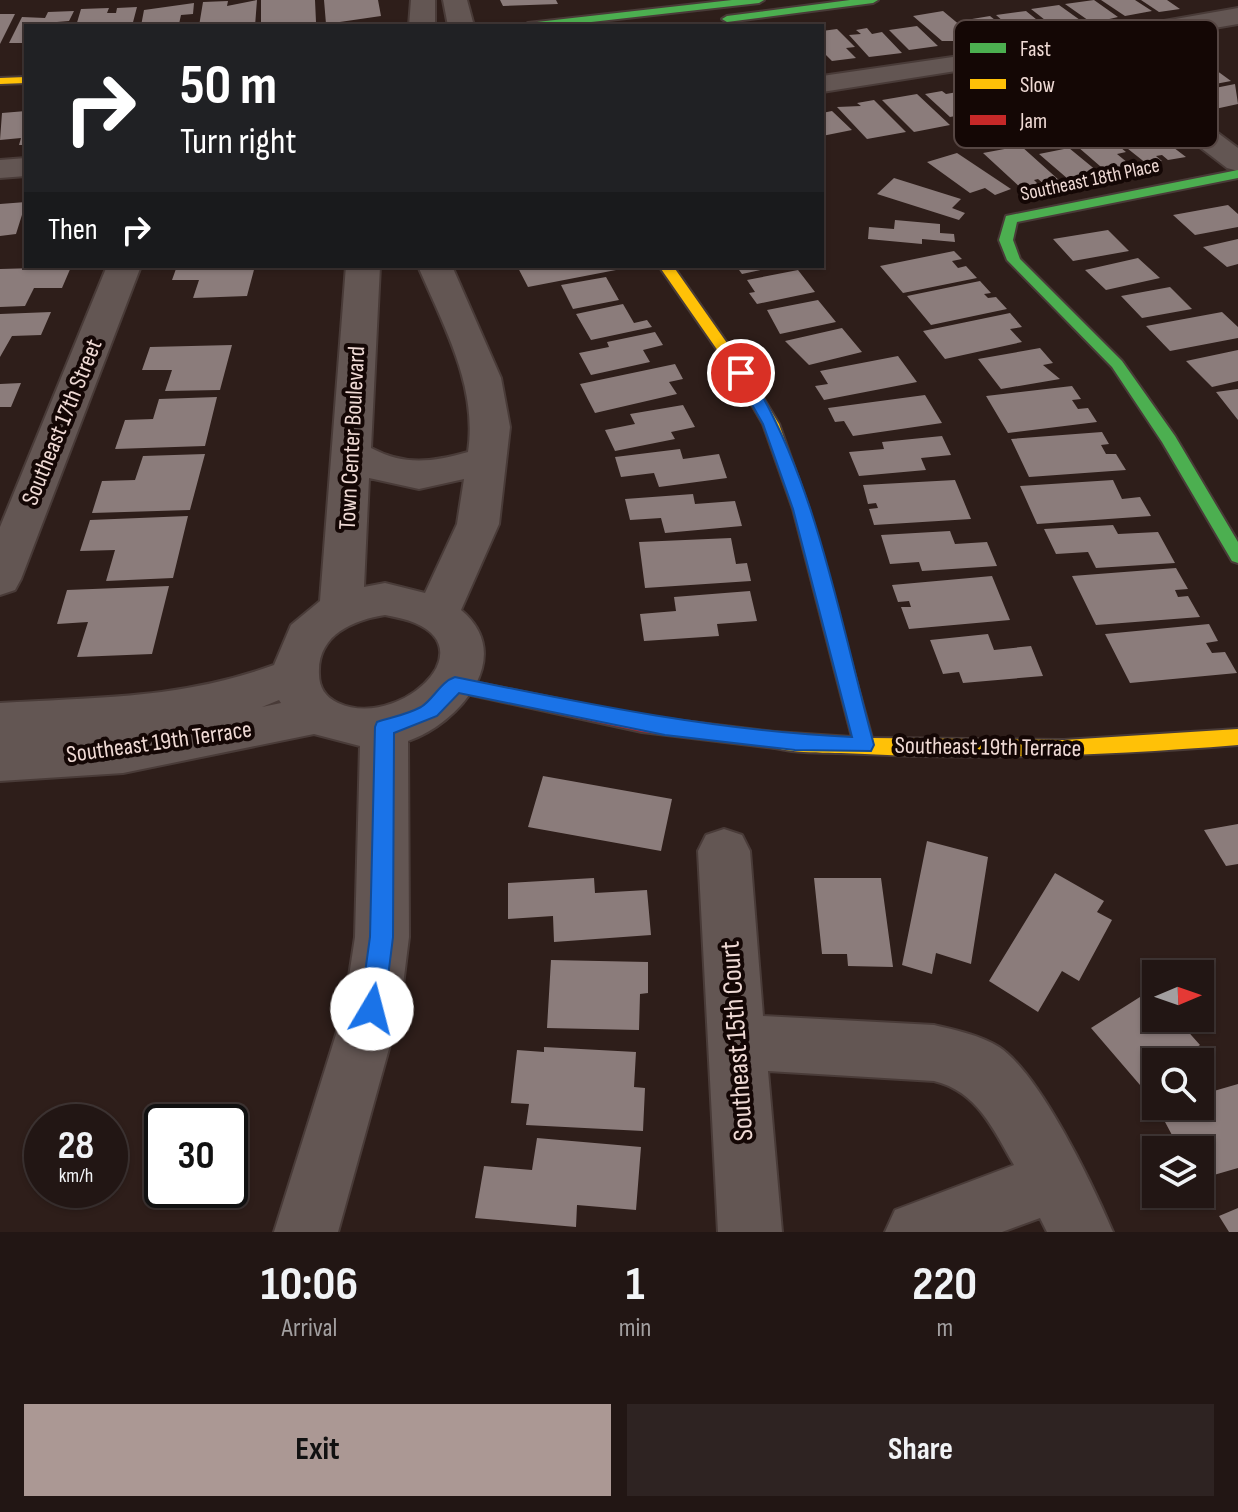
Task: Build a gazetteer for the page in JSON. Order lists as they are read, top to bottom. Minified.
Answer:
{"streets":{"street":["Southeast 18th Place","Southeast 17th Street","Town Center Boulevard","Southeast 19th Terrace","Southeast 15th Court"]},"crossings":[["Town Center Boulevard","Southeast 19th Terrace"]],"legend":["Fast","Slow","Jam"],"north":"right","page":{"turn":["50 m","Turn right"],"then":"Then","speed":"28 km/h","limit":"30","eta":["10:06","Arrival","1","min","220","m"],"buttons":["Exit","Share"]}}
